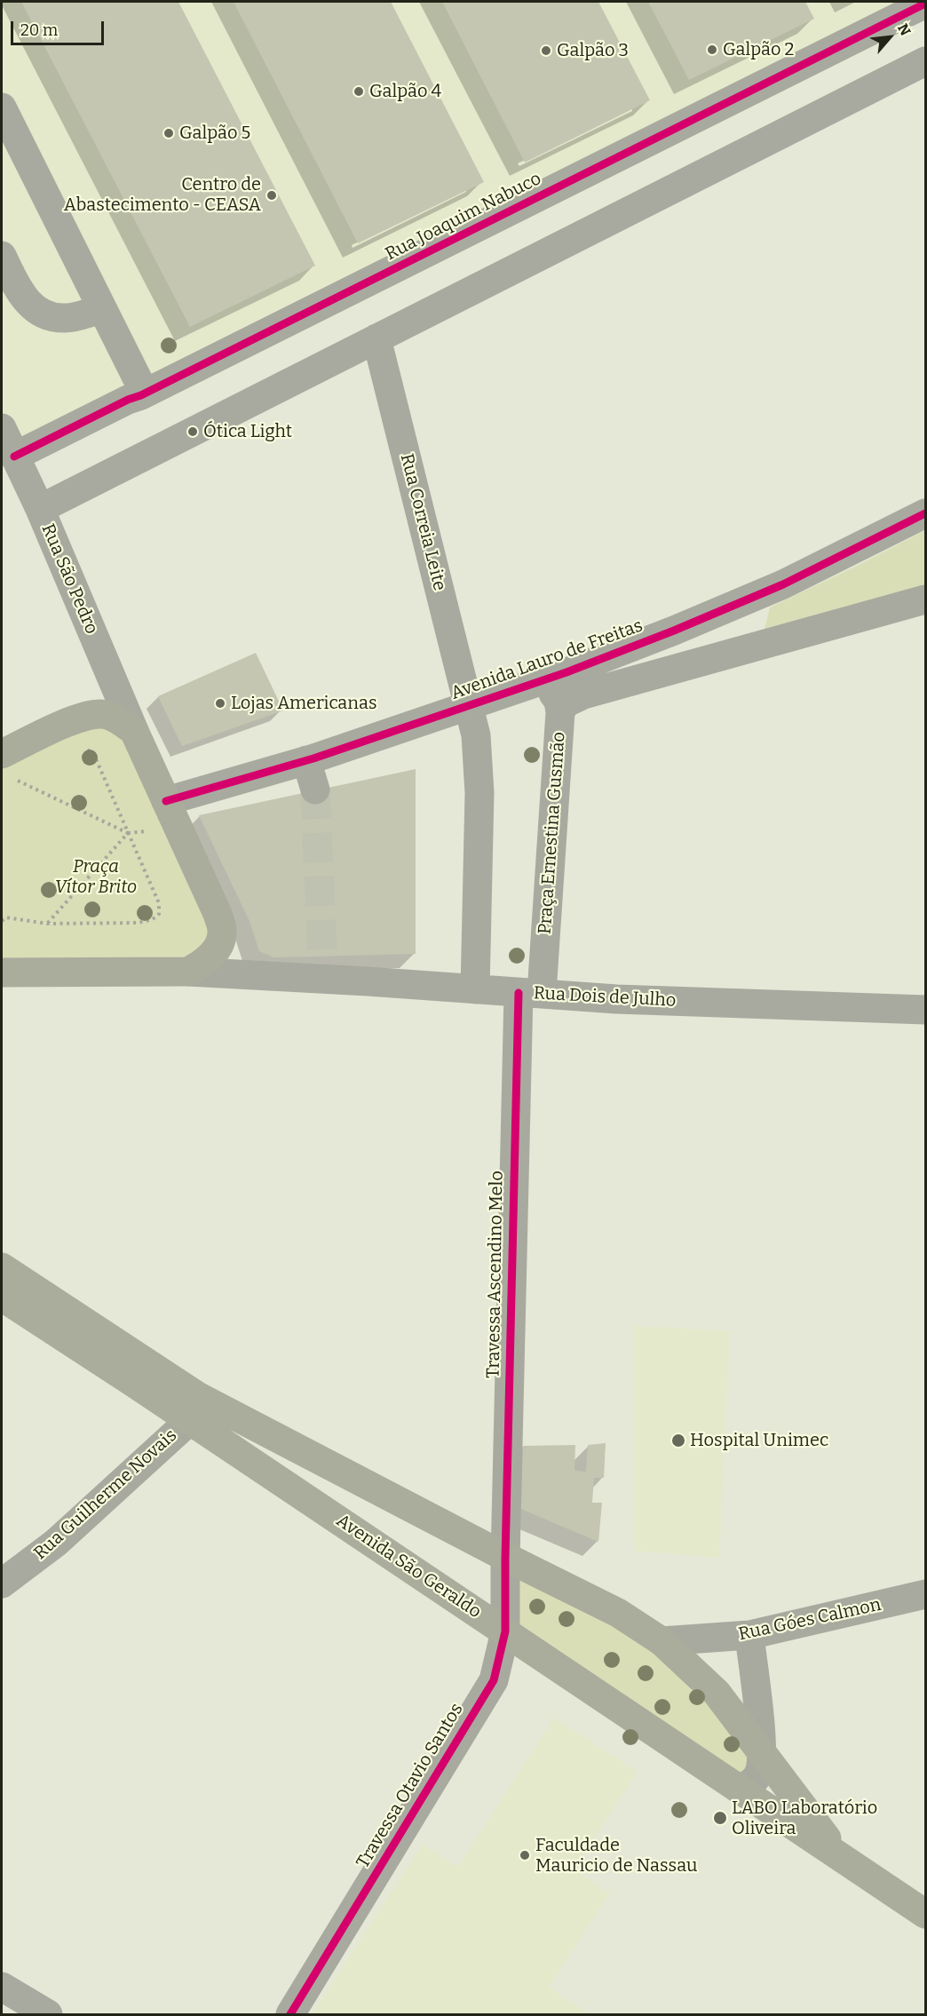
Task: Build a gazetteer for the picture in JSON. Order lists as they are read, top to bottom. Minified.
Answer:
{"streets":{"main road":["Avenida São Geraldo"],"street":["Rua Joaquim Nabuco","Rua Correia Leite","Rua São Pedro","Avenida Lauro de Freitas","Praça Ernestina Gusmão","Rua Dois de Julho","Travessa Ascendino Melo","Rua Guilherme Novais","Rua Góes Calmon","Travessa Otavio Santos"]},"crossings":[["Rua Joaquim Nabuco","Rua São Pedro"],["Rua Correia Leite","Avenida Lauro de Freitas"],["Avenida Lauro de Freitas","Praça Ernestina Gusmão"],["Praça Ernestina Gusmão","Rua Dois de Julho"],["Praça Ernestina Gusmão","Travessa Ascendino Melo"],["Rua Dois de Julho","Travessa Ascendino Melo"],["Travessa Ascendino Melo","Avenida São Geraldo"],["Travessa Ascendino Melo","Travessa Otavio Santos"],["Rua Guilherme Novais","Avenida São Geraldo"],["Avenida São Geraldo","Rua Góes Calmon"],["Avenida São Geraldo","Travessa Otavio Santos"]],"parks":["Praça Vítor Brito"],"places":["Galpão 2","Galpão 3","Galpão 4","Galpão 5","Centro de Abastecimento - CEASA","Ótica Light","Lojas Americanas","Hospital Unimec","LABO Laboratório Oliveira","Faculdade Mauricio de Nassau"],"scale_bar":"20 m","north":"top right"}
